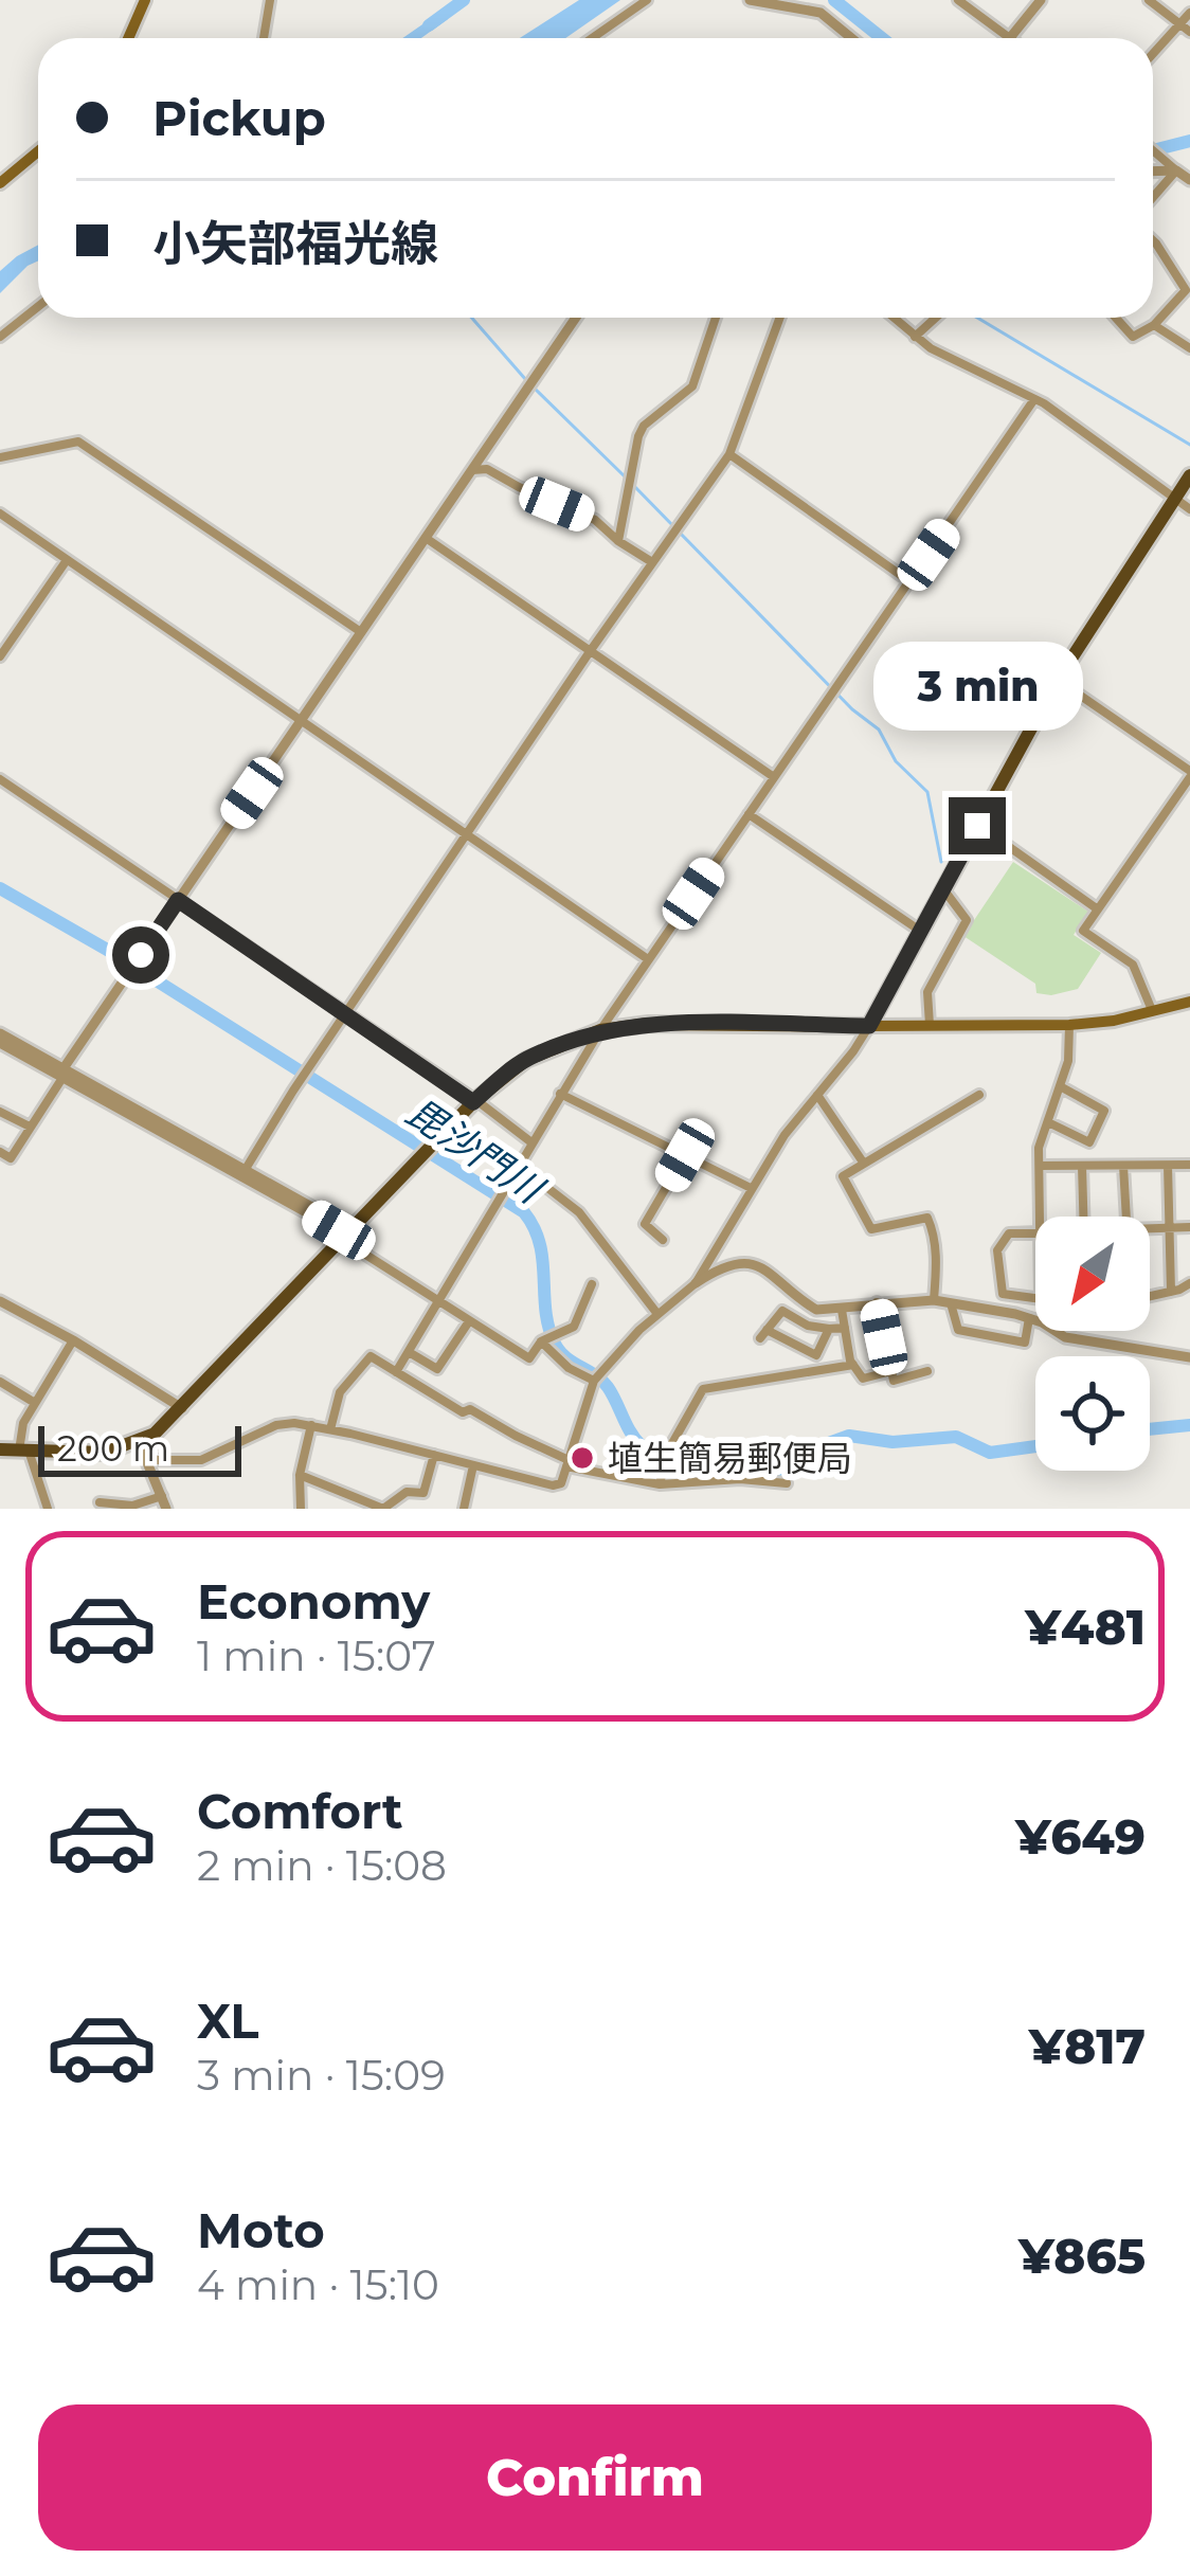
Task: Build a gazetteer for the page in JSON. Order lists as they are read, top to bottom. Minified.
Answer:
{"water":["毘沙門川"],"places":["埴生簡易郵便局"],"scale_bar":"200 m","north":"bottom left","page":{"banner":["Pickup","小矢部福光線"],"bubble":"3 min","scale":"200 m","list":[{"name":"Economy","note":"1 min · 15:07","value":"¥481"},{"name":"Comfort","note":"2 min · 15:08","value":"¥649"},{"name":"XL","note":"3 min · 15:09","value":"¥817"},{"name":"Moto","note":"4 min · 15:10","value":"¥865"}],"buttons":"Confirm"}}
